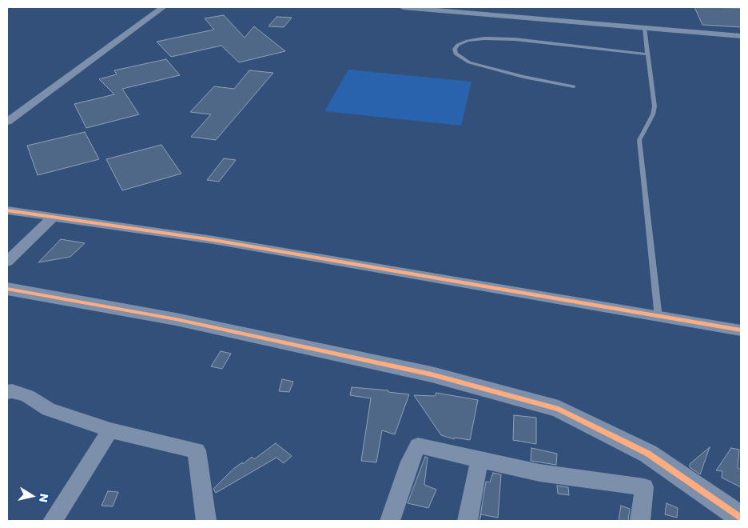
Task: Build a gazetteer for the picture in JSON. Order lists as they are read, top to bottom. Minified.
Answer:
{"north":"right"}
